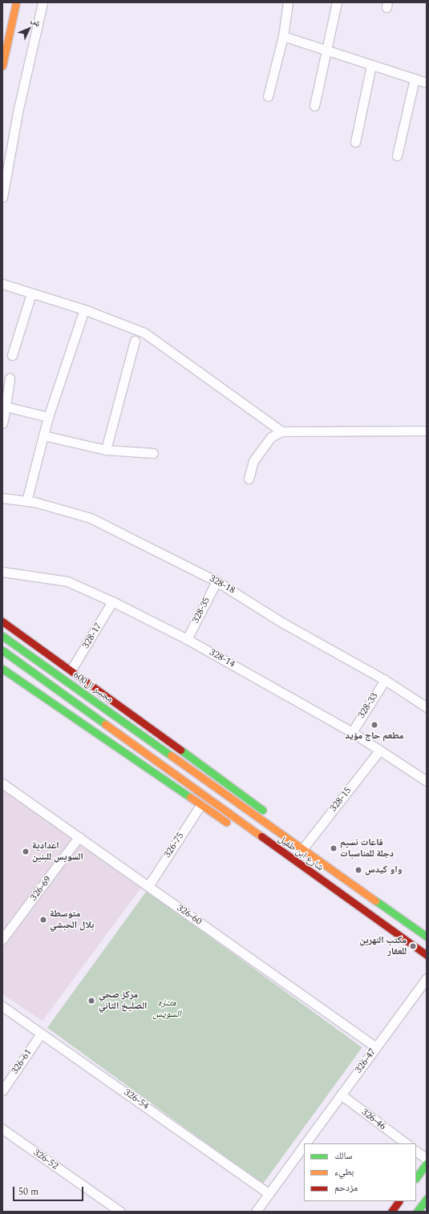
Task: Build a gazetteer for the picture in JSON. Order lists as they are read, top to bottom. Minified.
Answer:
{"streets":{"main road":["مجسر ال600","شارع ابن طفيل"],"street":["328-18","328-35","328-17","328-14","328-33","328-15","326-75","326-69","326-60","326-47","326-61","326-54","326-46","326-52"]},"crossings":[["328-18","328-35"],["328-18","328-33"],["328-35","328-14"],["328-17","328-14"],["328-14","328-33"],["328-14","328-15"],["مجسر ال600","شارع ابن طفيل"],["328-15","شارع ابن طفيل"],["326-75","326-60"],["326-69","326-60"],["326-60","326-47"],["326-47","326-54"],["326-47","326-46"],["326-61","326-54"]],"parks":["متنزه السويس"],"places":["مطعم حاج مؤيد","قاعات نسيم دجلة للمناسبات","اعدادية السويس للبنين","واو كيدس","متوسطة بلال الحبشي","مكتب النهرين للعقار","مركز صحي الصليخ الثاني"],"legend":["سالك","بطيء","مزدحم"],"scale_bar":"50 m","north":"top right"}
